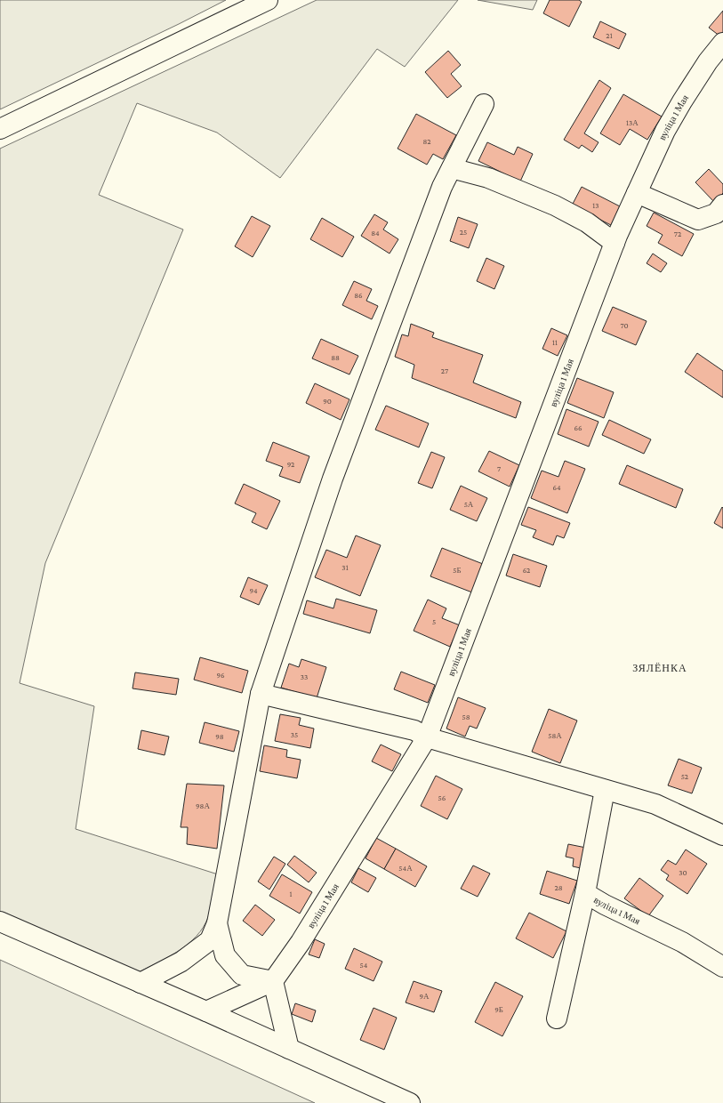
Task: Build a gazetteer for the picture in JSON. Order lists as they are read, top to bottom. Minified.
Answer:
{"streets":{"street":["вуліца 1 Мая"]},"districts":["ЗЯЛЁНКА"],"house_numbers":["21","13А","82","13","25","84","72","86","70","11","88","27","90","66","92","7","64","5А","31","5Б","62","94","5","96","33","58","35","58А","98","52","56","98А","54А","30","28","1","54","9А","9Б"]}
